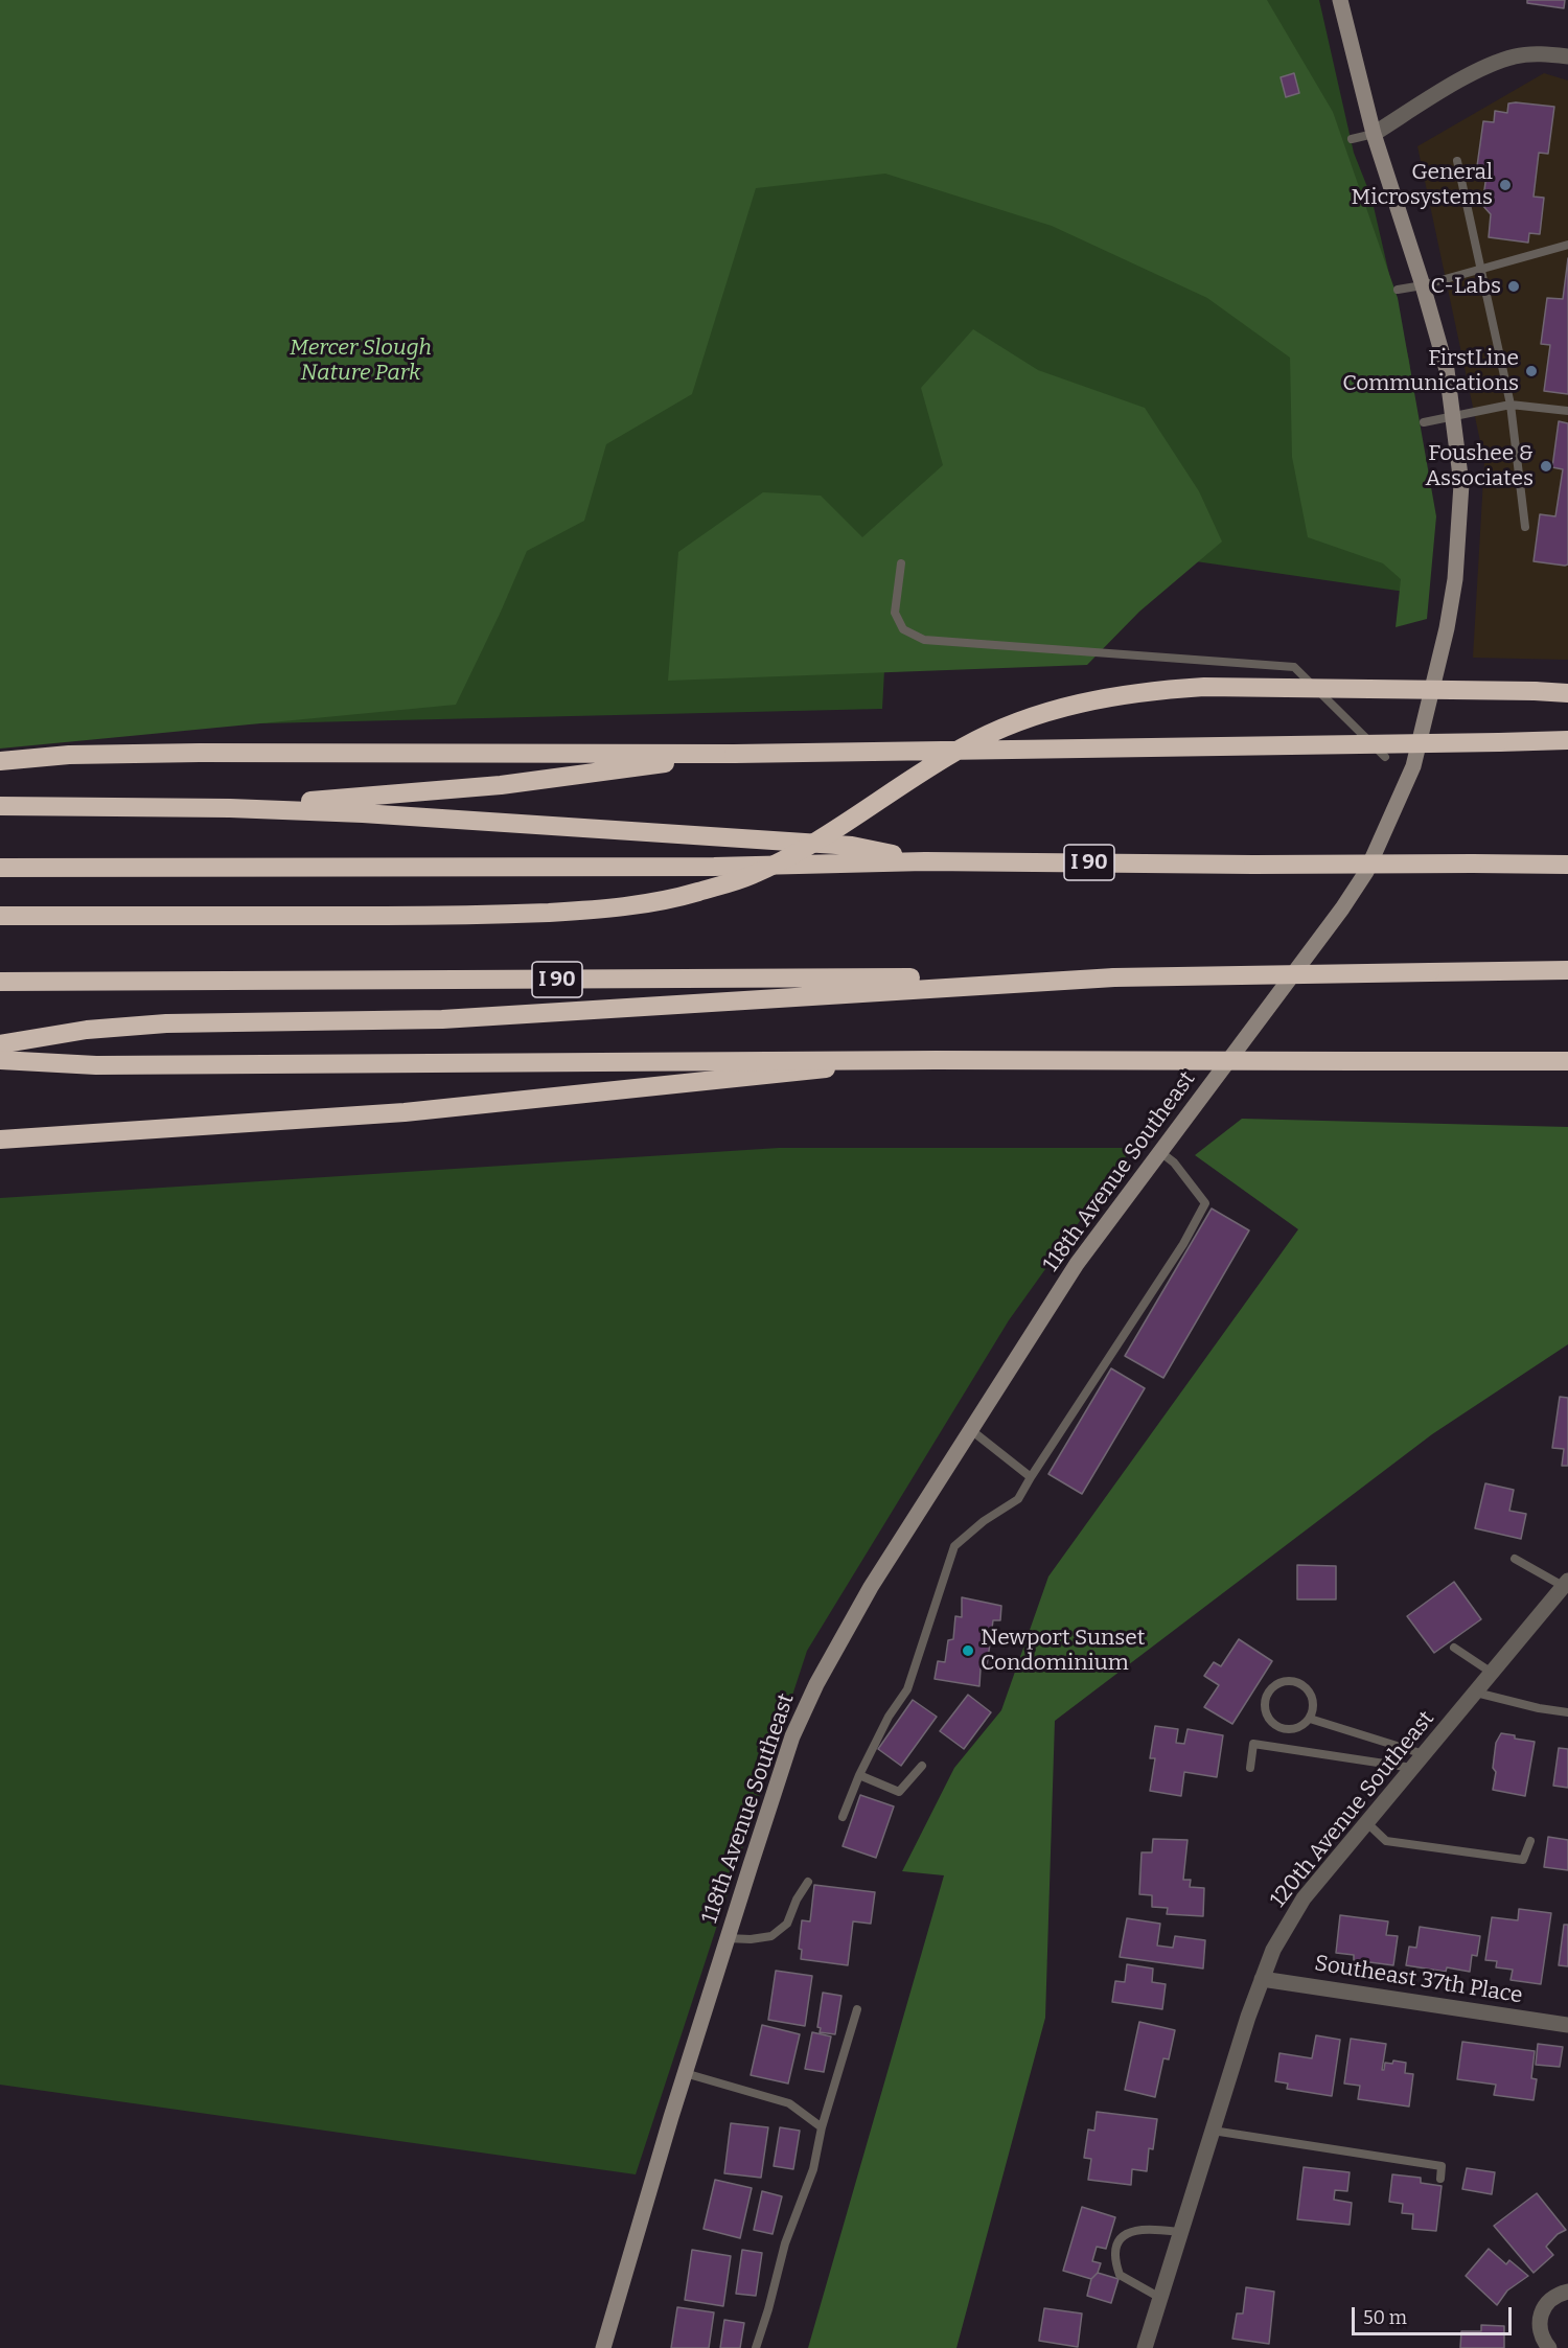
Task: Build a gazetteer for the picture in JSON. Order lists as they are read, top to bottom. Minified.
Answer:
{"streets":{"highway":["I 90"],"street":["118th Avenue Southeast","120th Avenue Southeast","Southeast 37th Place"]},"crossings":[["120th Avenue Southeast","Southeast 37th Place"]],"parks":["Mercer Slough Nature Park"],"places":["General Microsystems","C-Labs","FirstLine Communications","Foushee & Associates","Newport Sunset Condominium"],"scale_bar":"50 m"}
